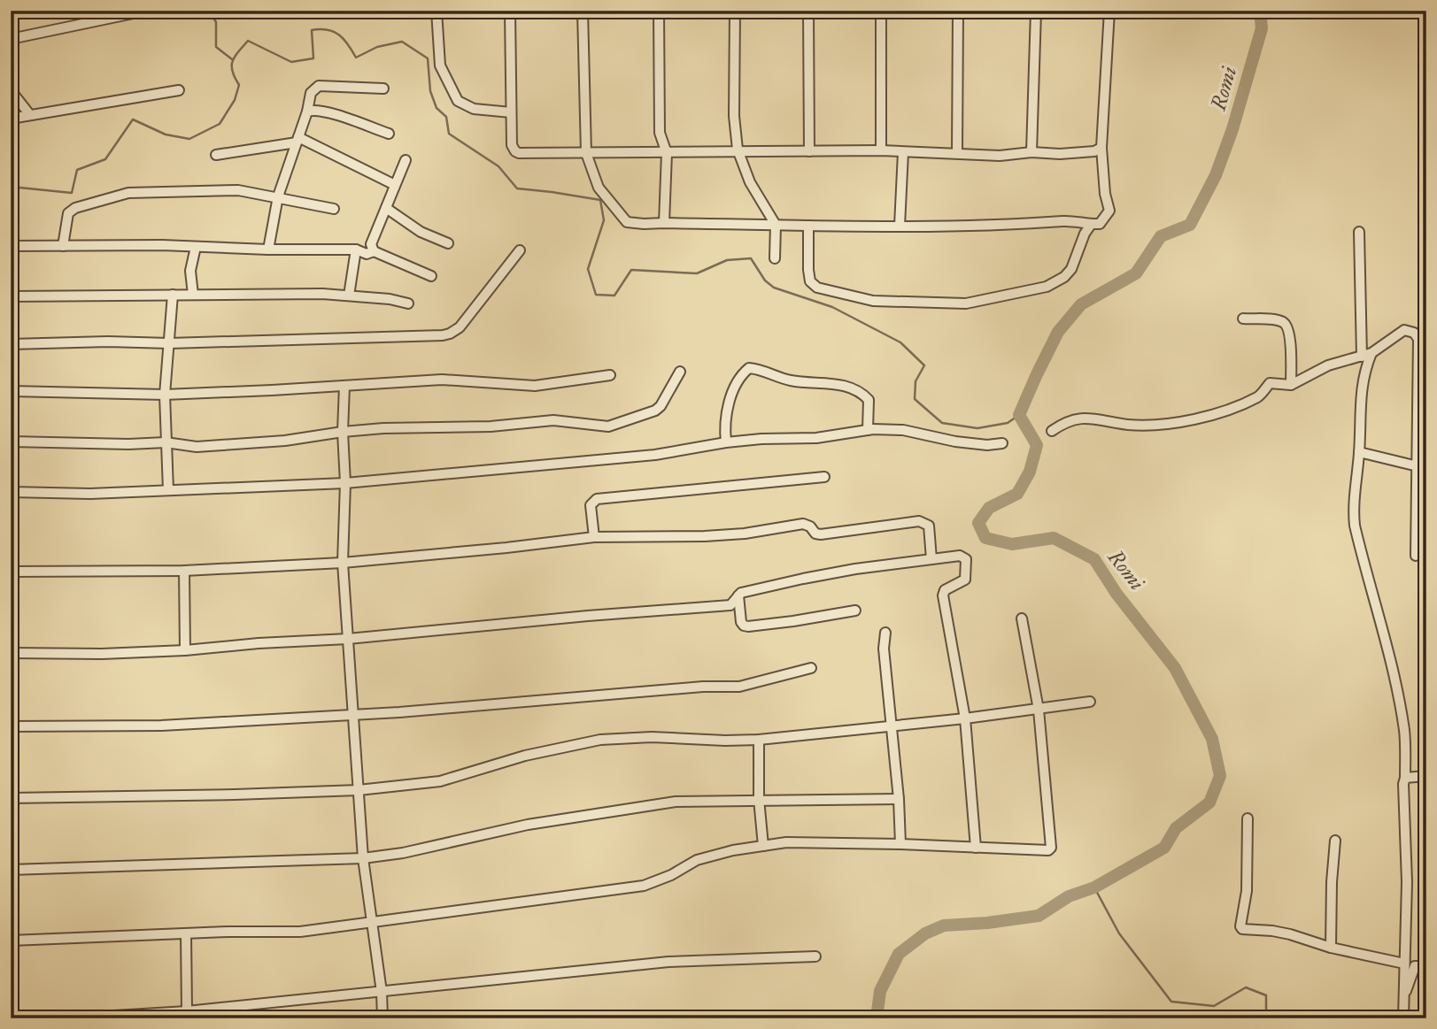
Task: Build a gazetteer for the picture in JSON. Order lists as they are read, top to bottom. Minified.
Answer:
{"water":["Romi"]}
